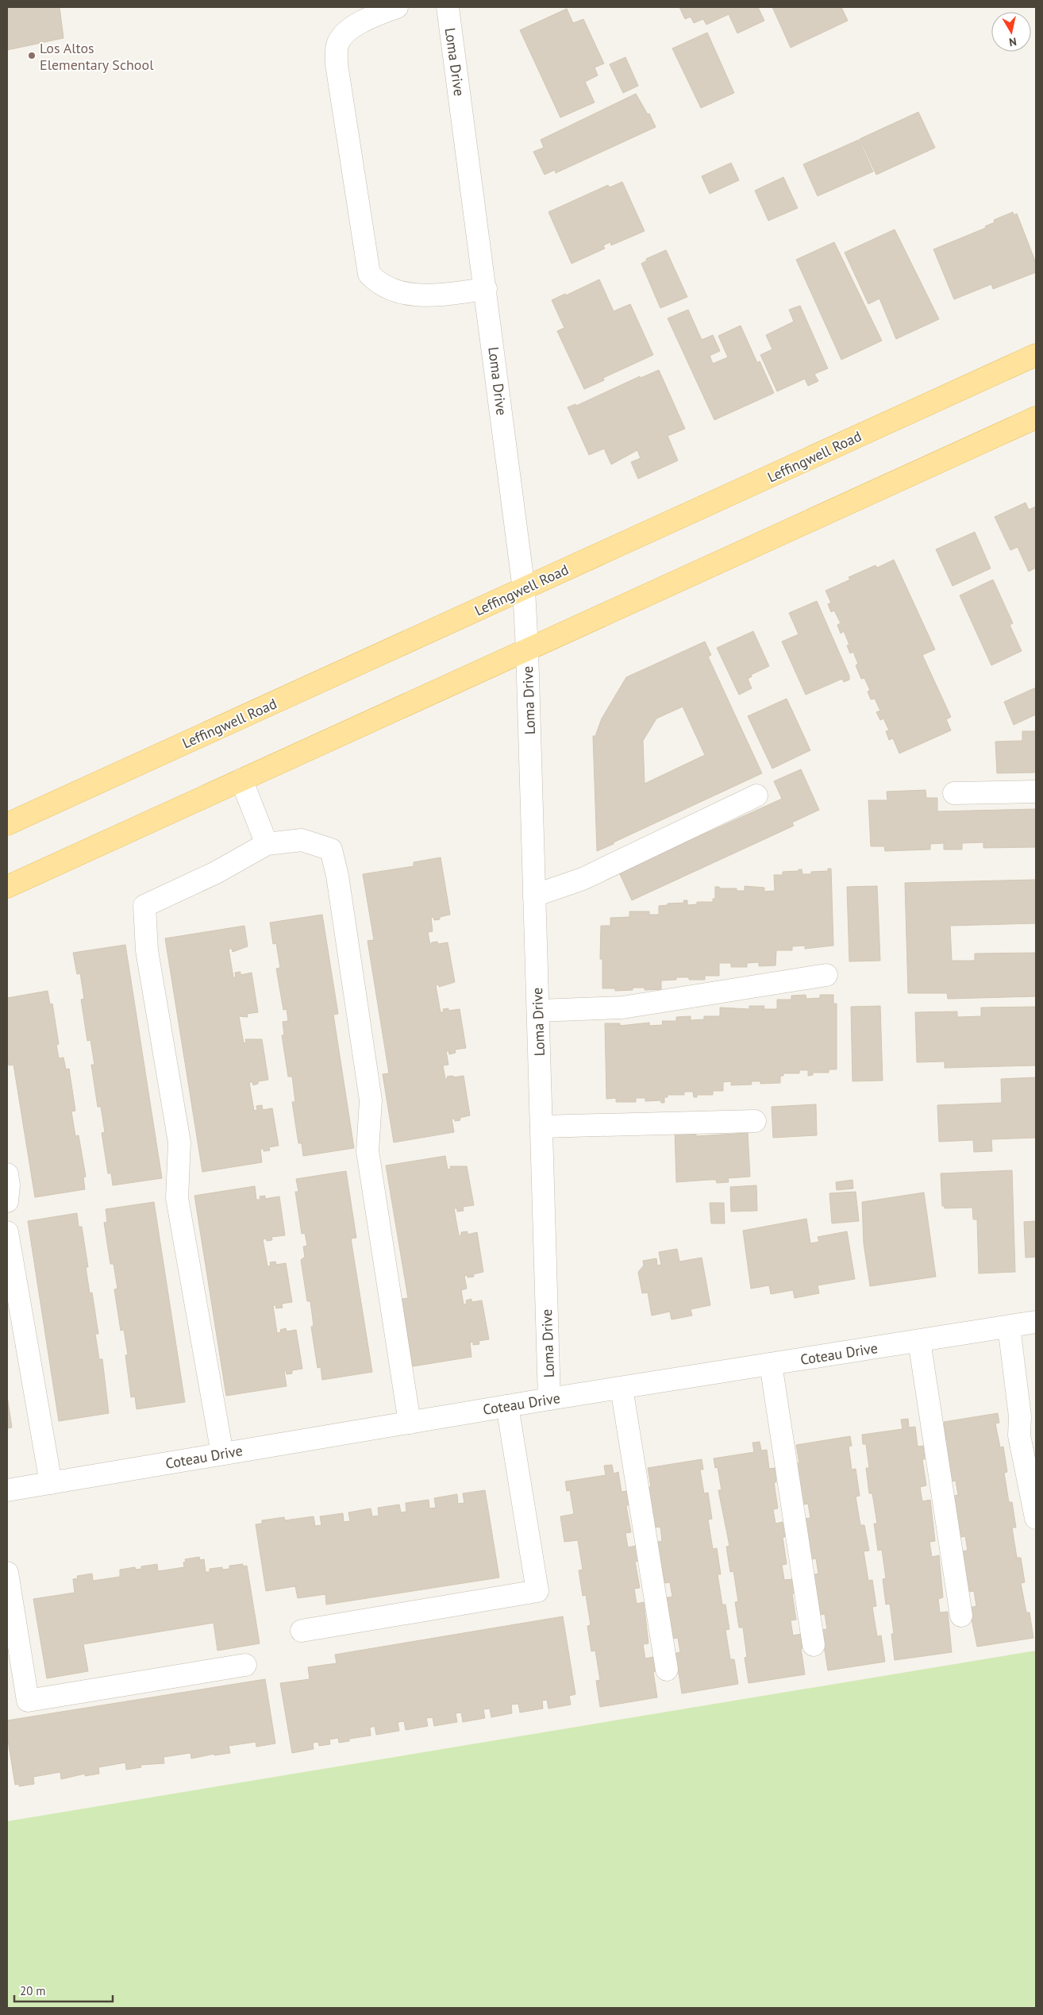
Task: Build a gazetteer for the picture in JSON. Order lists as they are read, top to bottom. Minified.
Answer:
{"streets":{"main road":["Leffingwell Road"],"street":["Loma Drive","Coteau Drive"]},"crossings":[["Loma Drive","Leffingwell Road"],["Loma Drive","Coteau Drive"]],"places":["Los Altos Elementary School"],"scale_bar":"20 m","north":"bottom"}
